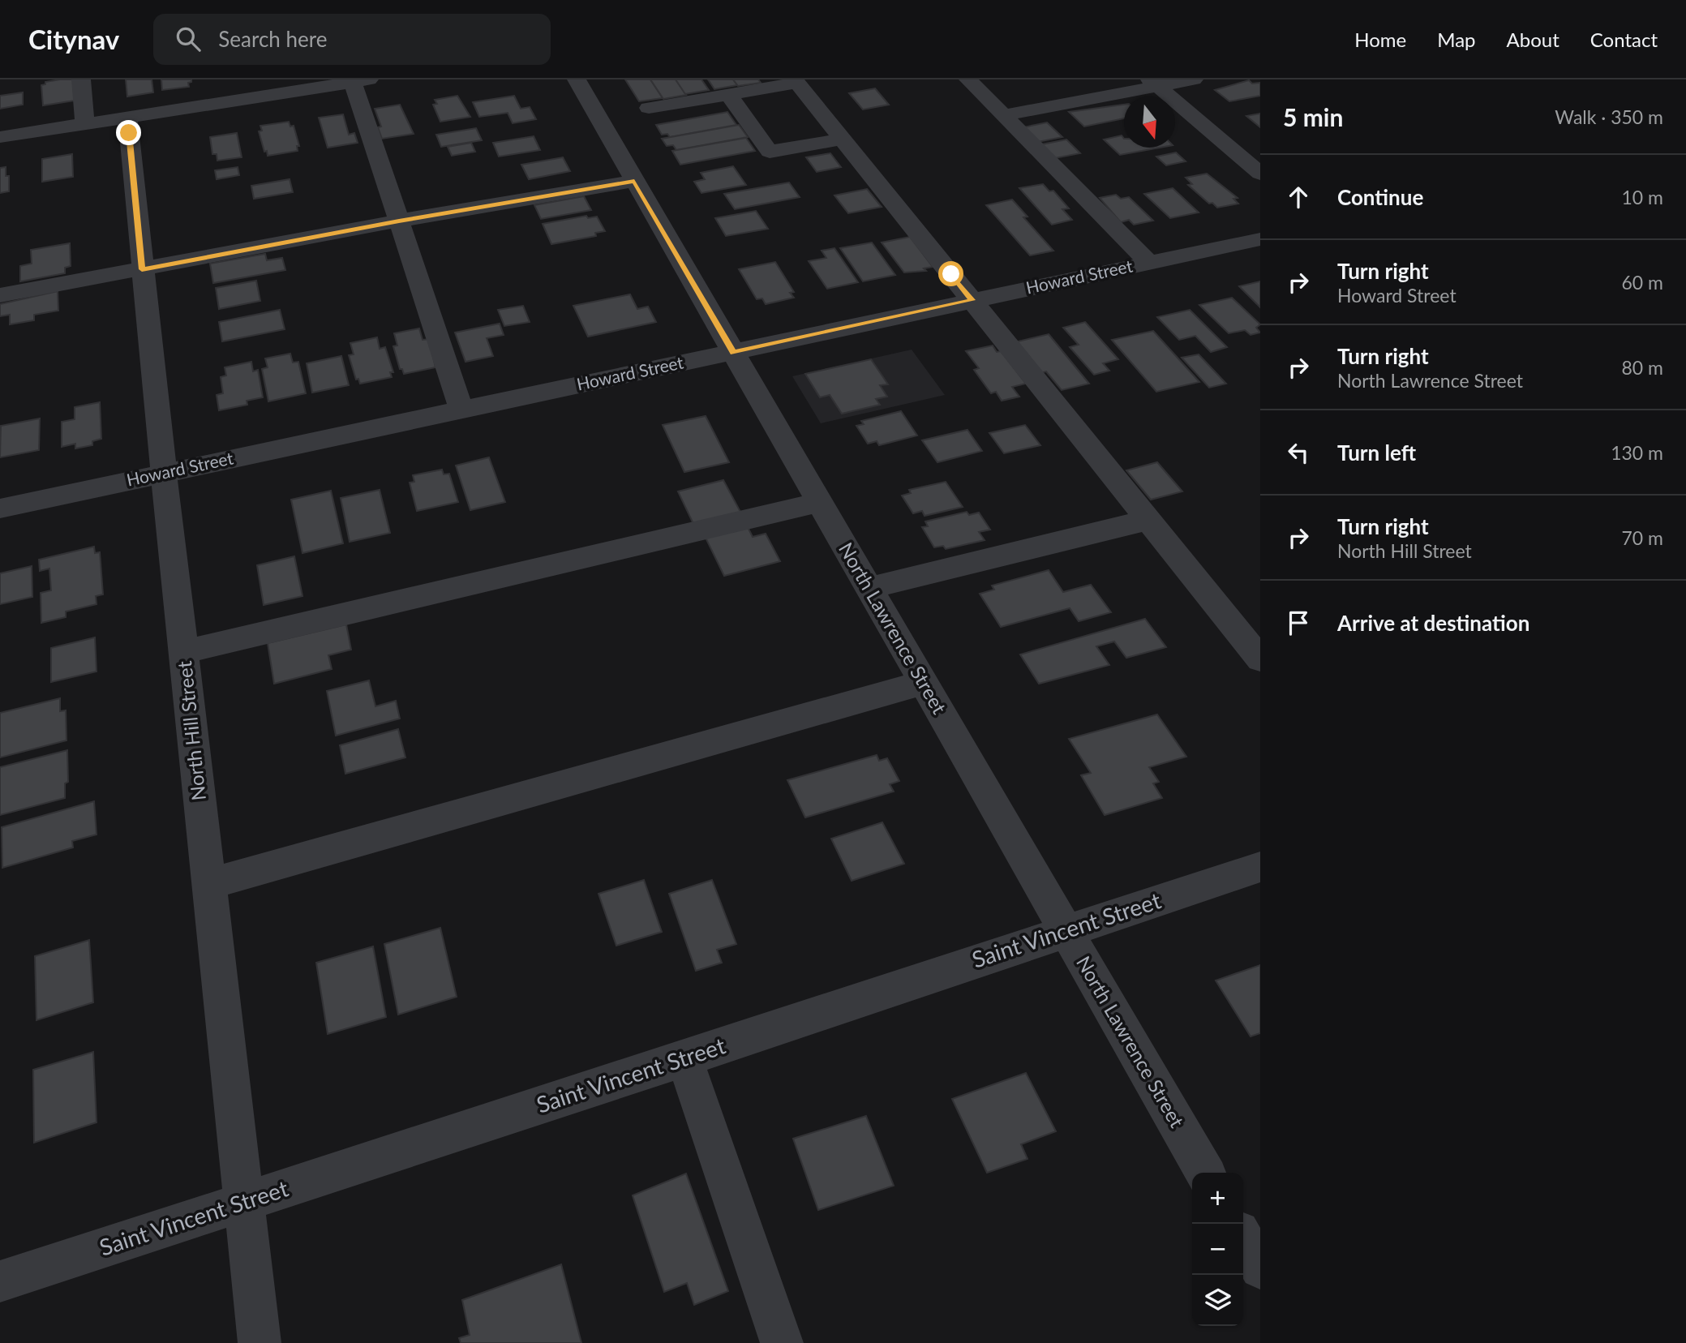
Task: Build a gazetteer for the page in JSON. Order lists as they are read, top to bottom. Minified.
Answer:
{"streets":{"street":["Howard Street","North Lawrence Street","North Hill Street","Saint Vincent Street"]},"crossings":[["Howard Street","North Lawrence Street"],["Howard Street","North Hill Street"],["North Lawrence Street","Saint Vincent Street"],["North Hill Street","Saint Vincent Street"]],"north":"bottom","page":{"header":"Citynav","search":"Search here","nav":["Home","Map","About","Contact"],"heading":["5 min","Walk · 350 m"],"list":[["Continue","10 m"],["Turn right","Howard Street","60 m"],["Turn right","North Lawrence Street","80 m"],["Turn left","130 m"],["Turn right","North Hill Street","70 m"],"Arrive at destination"],"map_buttons":["+","−"]}}
